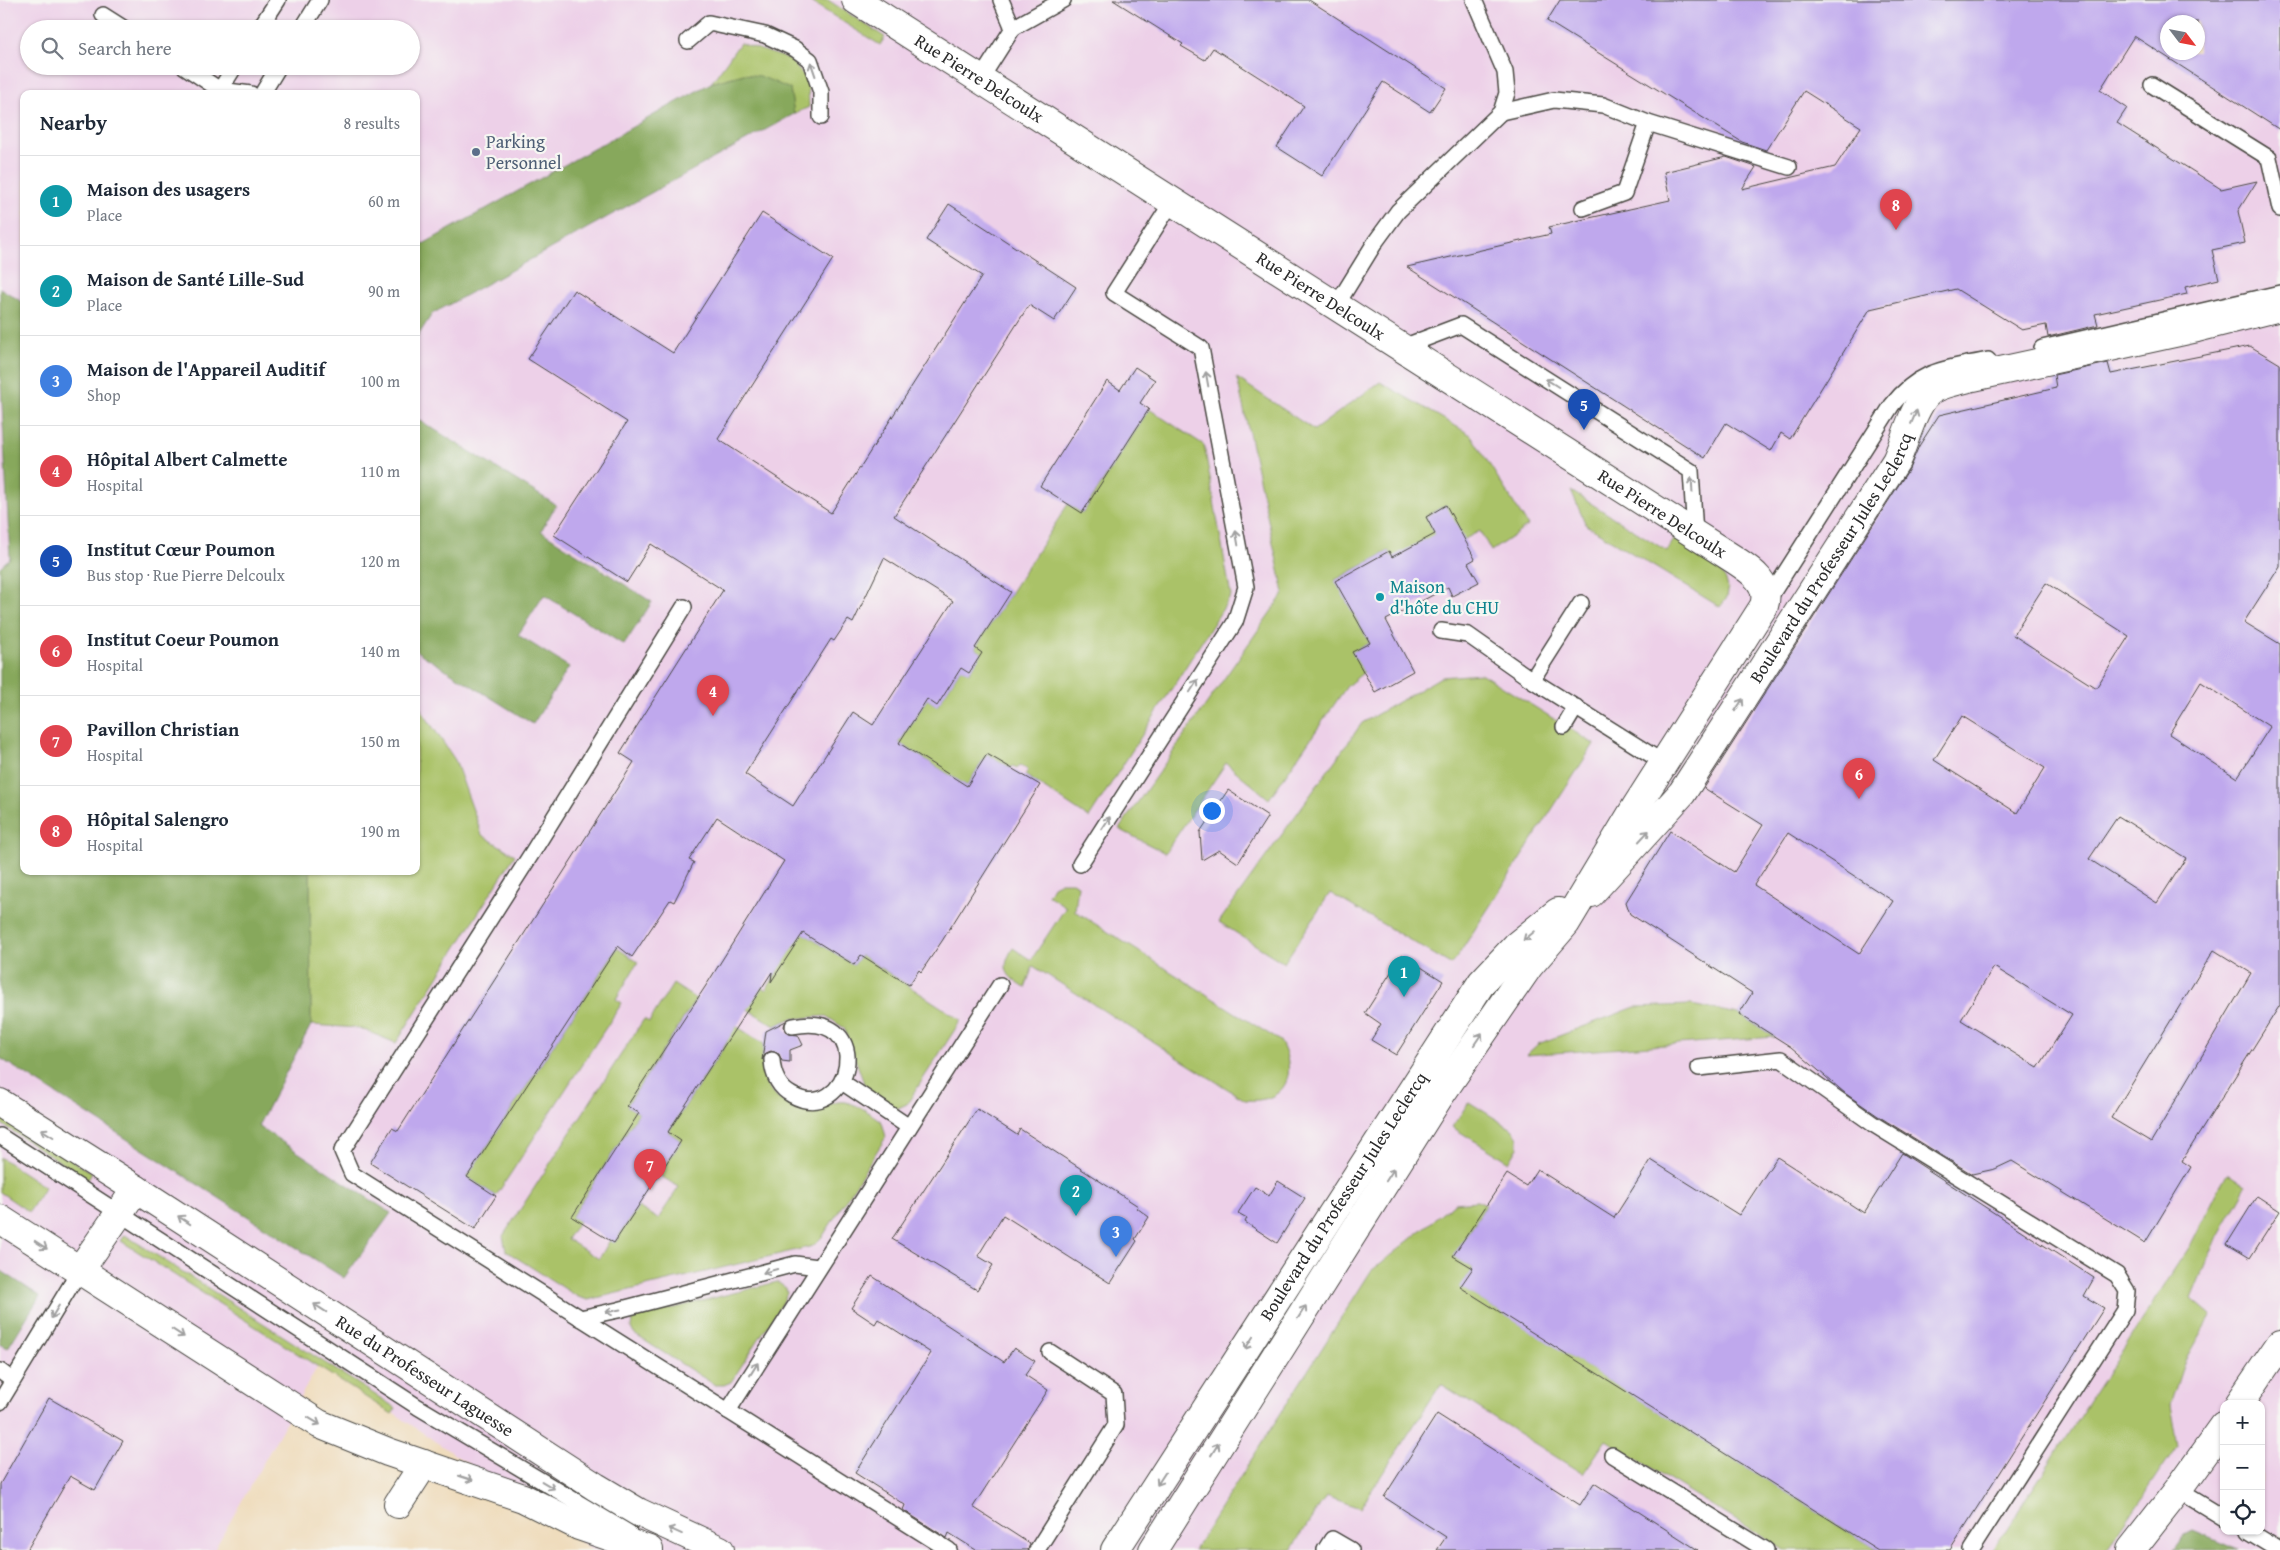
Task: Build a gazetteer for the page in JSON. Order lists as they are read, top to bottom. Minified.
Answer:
{"streets":{"street":["Rue Pierre Delcoulx","Boulevard du Professeur Jules Leclercq","Rue du Professeur Laguesse"]},"crossings":[["Rue Pierre Delcoulx","Boulevard du Professeur Jules Leclercq"]],"places":["Parking Personnel","Maison d'hôte du CHU"],"north":"bottom right","page":{"search":"Search here","heading":["Nearby","8 results"],"list":[{"mark":"1","name":"Maison des usagers","note":"Place","value":"60 m"},{"mark":"2","name":"Maison de Santé Lille-Sud","note":"Place","value":"90 m"},{"mark":"3","name":"Maison de l'Appareil Auditif","note":"Shop","value":"100 m"},{"mark":"4","name":"Hôpital Albert Calmette","note":"Hospital","value":"110 m"},{"mark":"5","name":"Institut Cœur Poumon","note":"Bus stop · Rue Pierre Delcoulx","value":"120 m"},{"mark":"6","name":"Institut Coeur Poumon","note":"Hospital","value":"140 m"},{"mark":"7","name":"Pavillon Christian","note":"Hospital","value":"150 m"},{"mark":"8","name":"Hôpital Salengro","note":"Hospital","value":"190 m"}],"pins":["8","5","4","6","1","7","2","3"],"map_buttons":["+","−"]}}
